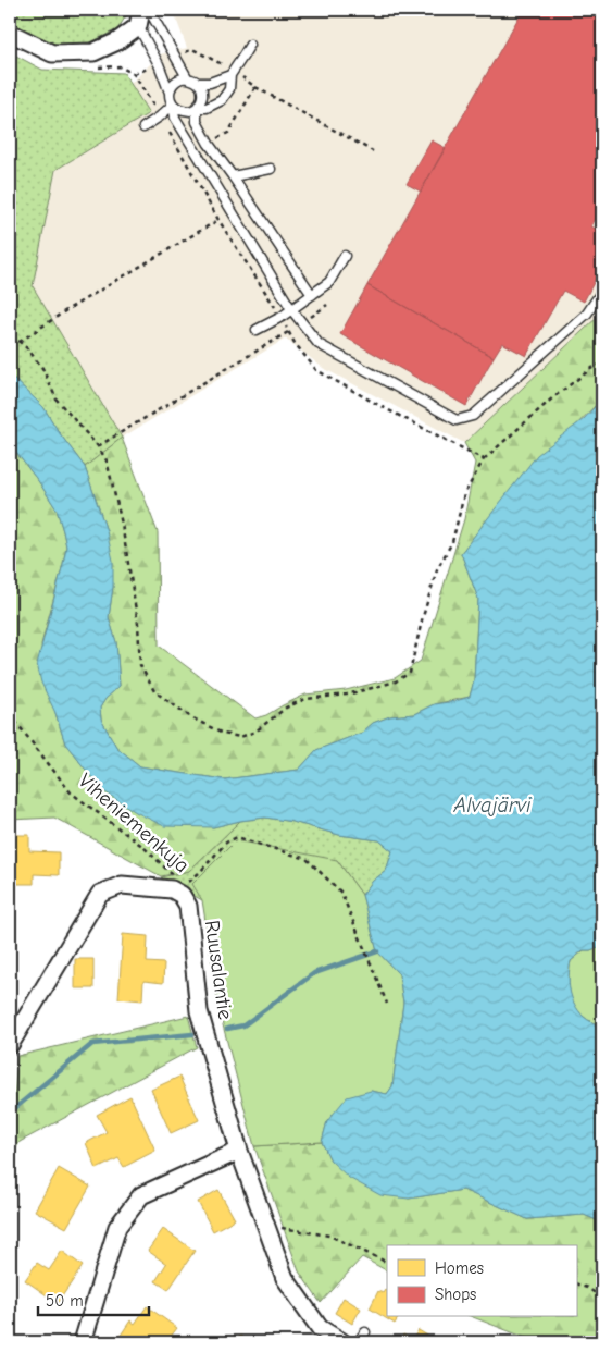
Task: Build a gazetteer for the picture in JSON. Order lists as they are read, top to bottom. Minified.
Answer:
{"streets":{"street":["Ruusalantie"],"path":["Viheniemenkuja"]},"water":["Alvajärvi"],"legend":["Homes","Shops"],"scale_bar":"50 m"}
